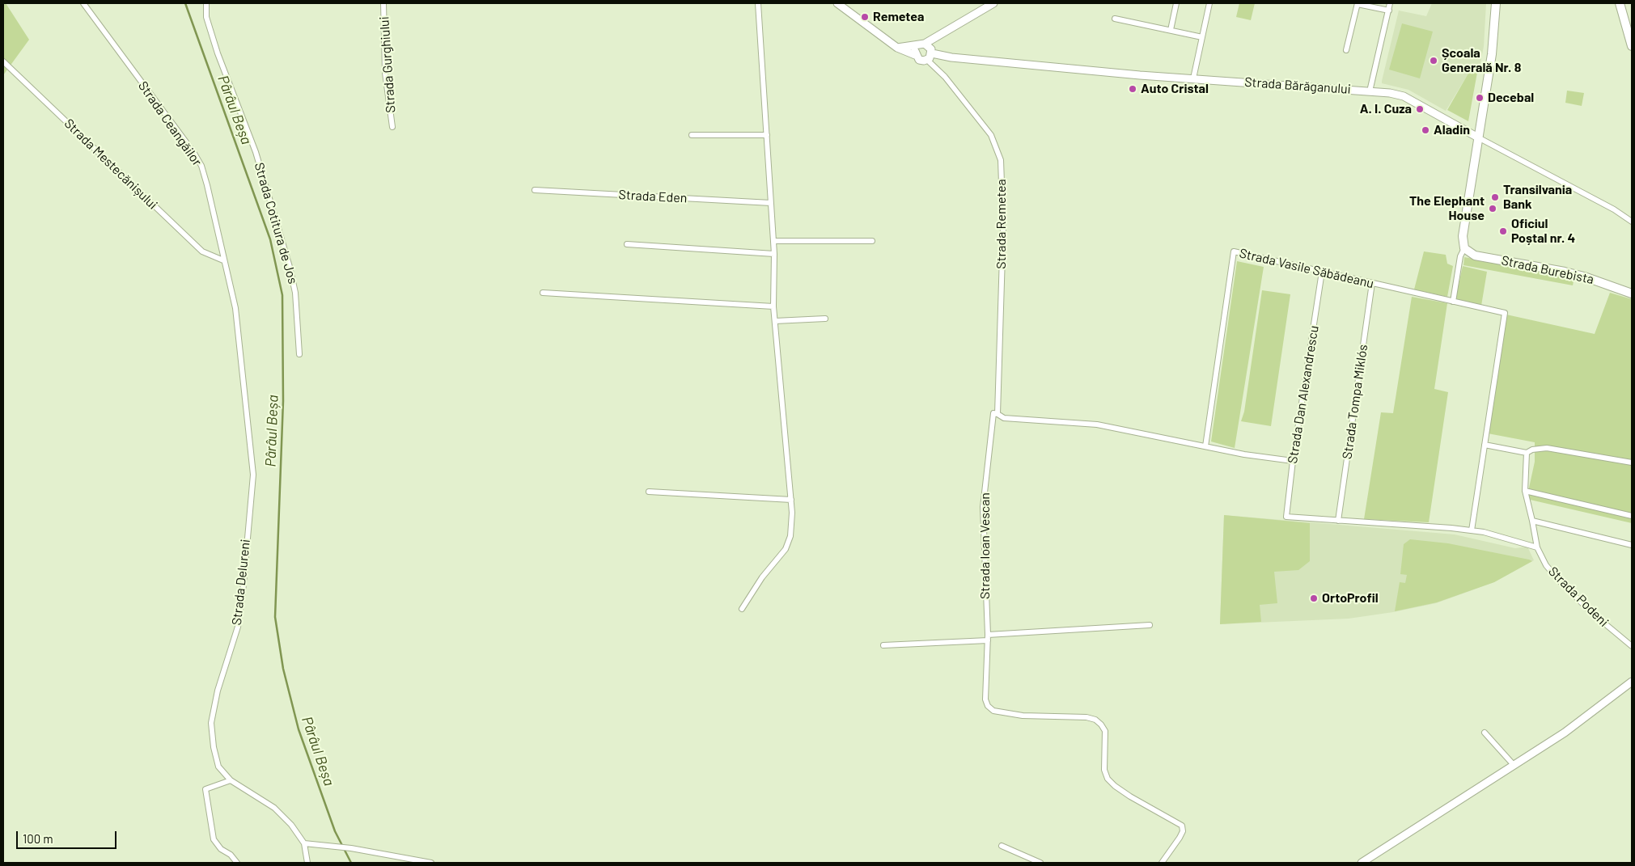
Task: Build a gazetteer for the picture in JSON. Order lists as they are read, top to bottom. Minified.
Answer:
{"streets":{"main road":["Strada Burebista"],"street":["Strada Gurghiului","Strada Bărăganului","Strada Ceangăilor","Strada Mestecănișului","Strada Eden","Strada Cotitura de Jos","Strada Remetea","Strada Vasile Săbădeanu","Strada Dan Alexandrescu","Strada Tompa Miklós","Strada Ioan Vescan","Strada Delureni","Strada Podeni"]},"crossings":[["Strada Bărăganului","Strada Remetea"],["Strada Ceangăilor","Strada Mestecănișului"],["Strada Ceangăilor","Strada Delureni"],["Strada Mestecănișului","Strada Delureni"],["Strada Remetea","Strada Ioan Vescan"],["Strada Vasile Săbădeanu","Strada Dan Alexandrescu"],["Strada Vasile Săbădeanu","Strada Tompa Miklós"],["Strada Dan Alexandrescu","Strada Tompa Miklós"]],"water":["Pârâul Beșa"],"places":["Remetea","Școala Generală Nr. 8","Auto Cristal","Decebal","A. I. Cuza","Aladin","Transilvania Bank","The Elephant House","Oficiul Poștal nr. 4","OrtoProfil"],"scale_bar":"100 m"}
